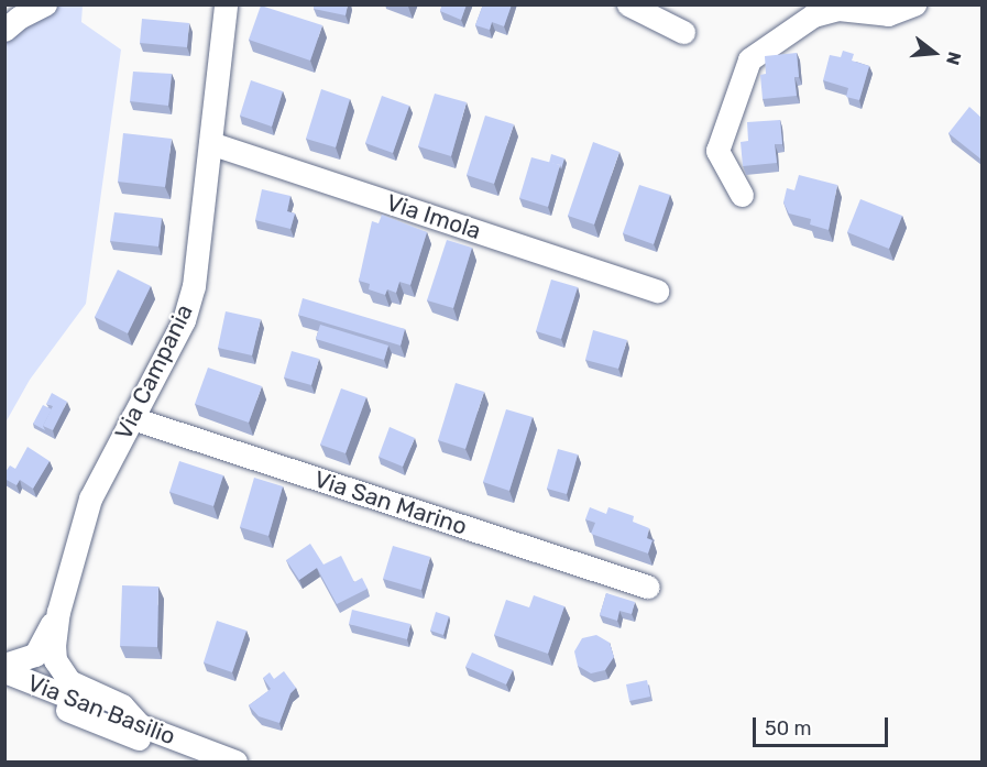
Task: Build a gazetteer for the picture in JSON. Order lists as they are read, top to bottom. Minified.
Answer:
{"streets":{"street":["Via Imola","Via Campania","Via San Marino","Via San Basilio"]},"crossings":[["Via Imola","Via Campania"],["Via Campania","Via San Marino"]],"scale_bar":"50 m","north":"right"}
